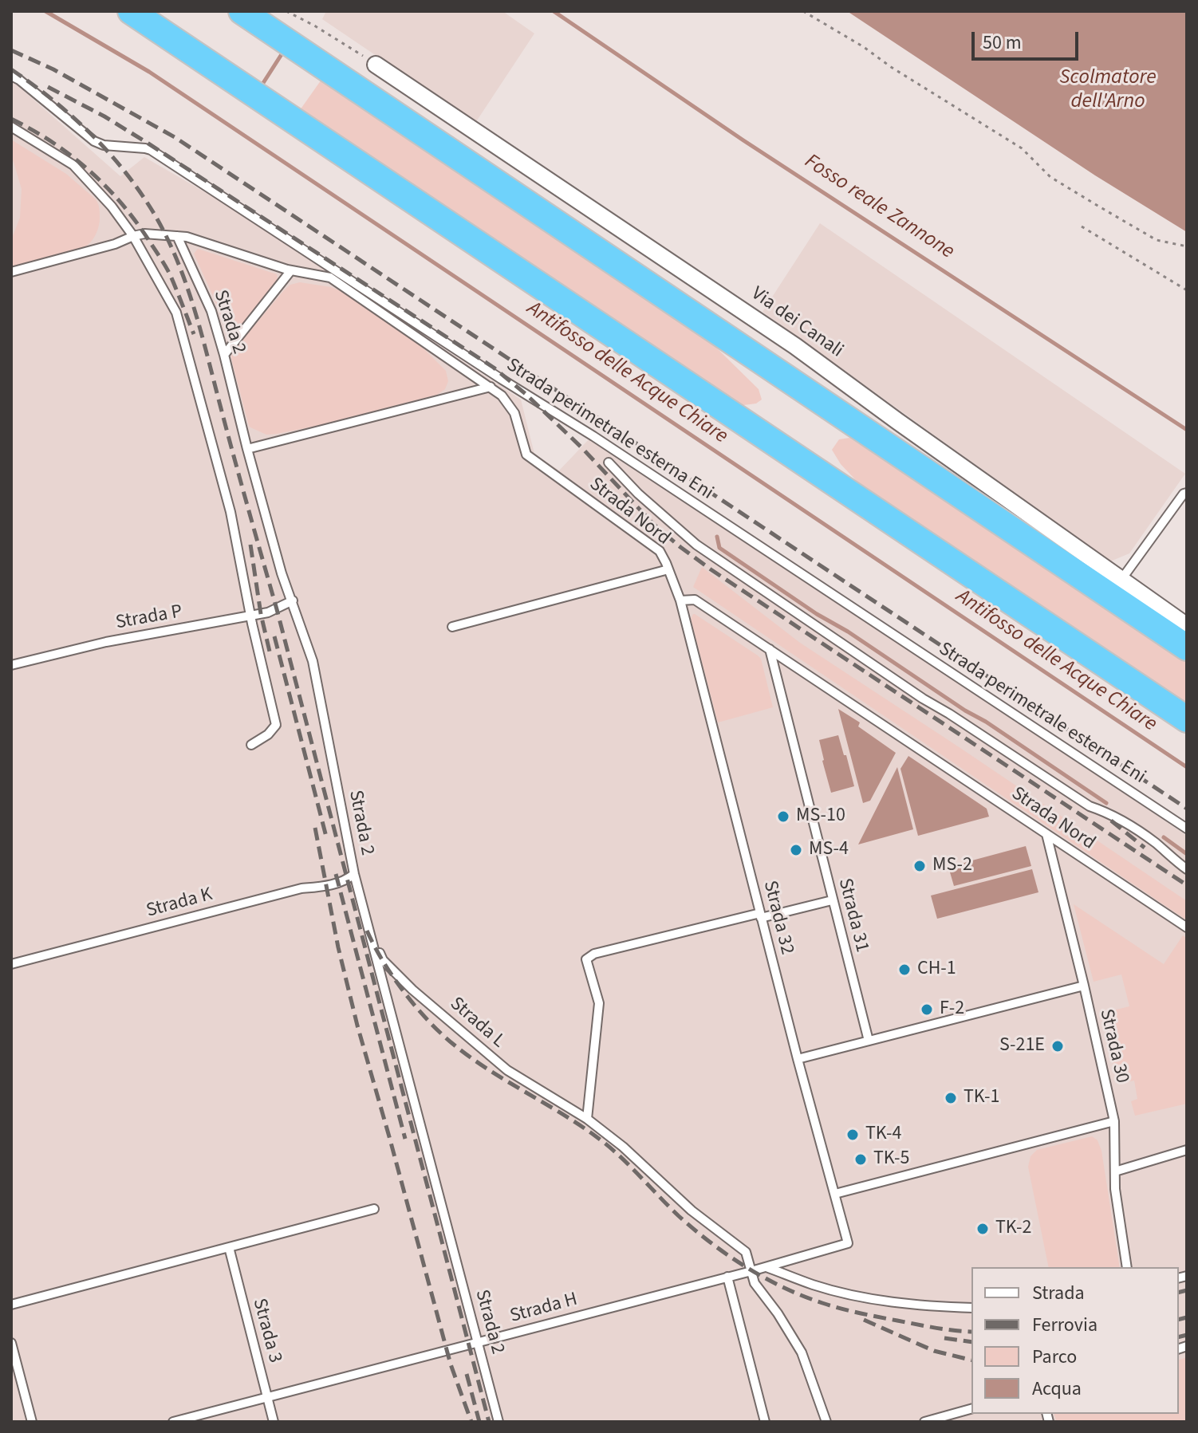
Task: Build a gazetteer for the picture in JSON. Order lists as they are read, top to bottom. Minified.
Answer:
{"streets":{"street":["Via dei Canali"],"lane":["Strada 2","Strada perimetrale esterna Eni","Strada Nord","Strada P","Strada K","Strada 31","Strada 32","Strada L","Strada 30","Strada H","Strada 3"]},"crossings":[["Strada 2","Strada Nord"],["Strada 2","Strada P"],["Strada 2","Strada K"],["Strada 2","Strada L"],["Strada 2","Strada H"],["Strada Nord","Strada 31"],["Strada Nord","Strada 32"],["Strada Nord","Strada 30"],["Strada 32","Strada H"],["Strada L","Strada H"],["Strada H","Strada 3"]],"water":["Scolmatore dell'Arno","Fosso reale Zannone","Antifosso delle Acque Chiare"],"places":["MS-10","MS-4","MS-2","CH-1","F-2","S-21E","TK-1","TK-4","TK-5","TK-2"],"legend":["Strada","Ferrovia","Parco","Acqua"],"scale_bar":"50 m"}
